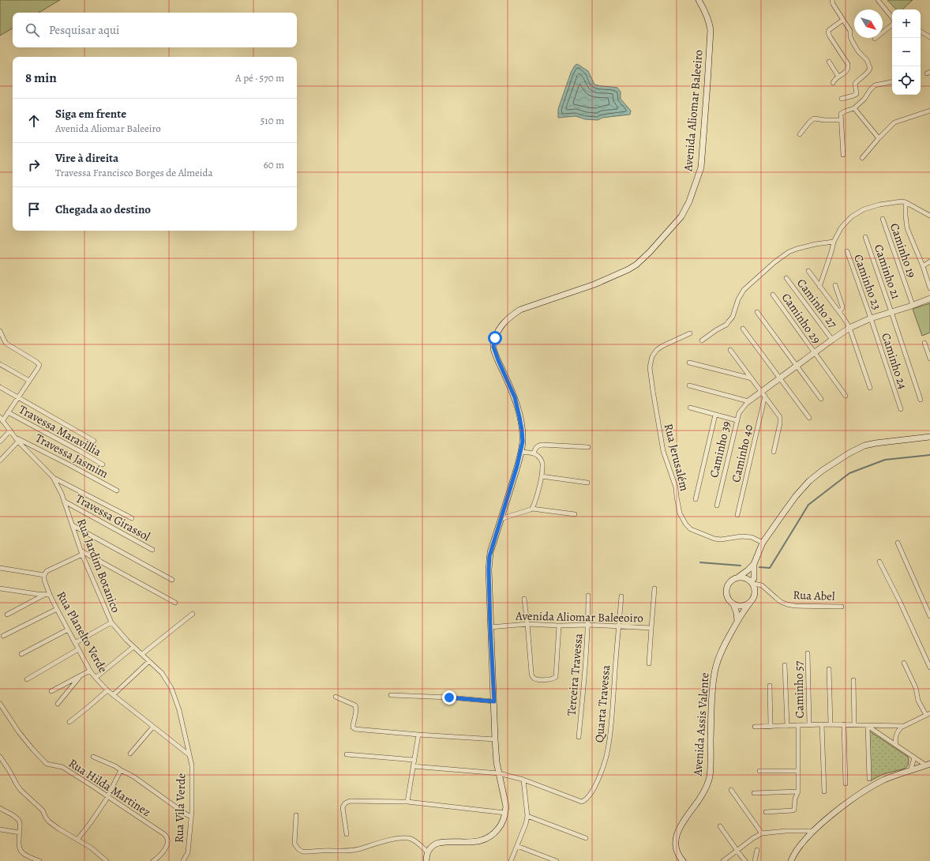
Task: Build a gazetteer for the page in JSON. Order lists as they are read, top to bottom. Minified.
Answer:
{"streets":{"main road":["Avenida Aliomar Baleeiro","Avenida Assis Valente"],"street":["Caminho 19","Caminho 21","Caminho 23","Caminho 27","Caminho 29","Caminho 24","Travessa Maravillia","Caminho 39","Caminho 40","Travessa Jasmim","Rua Jerusalém","Travessa Girassol","Rua Jardim Botanico","Rua Abel","Avenida Aliomar Baleeoiro","Rua Planelto Verde","Terceira Travessa","Caminho 57","Quarta Travessa","Rua Hilda Martinez","Rua Vila Verde"]},"crossings":[["Avenida Aliomar Baleeiro","Avenida Aliomar Baleeoiro"],["Caminho 23","Caminho 24"],["Travessa Jasmim","Rua Jardim Botanico"],["Travessa Girassol","Rua Jardim Botanico"],["Rua Jardim Botanico","Rua Planelto Verde"],["Rua Jardim Botanico","Rua Vila Verde"],["Rua Abel","Avenida Assis Valente"],["Avenida Aliomar Baleeoiro","Terceira Travessa"],["Avenida Aliomar Baleeoiro","Quarta Travessa"],["Rua Planelto Verde","Rua Vila Verde"]],"north":"bottom right","page":{"map_buttons":["+","−"],"search":"Pesquisar aqui","heading":["8 min","A pé · 570 m"],"list":[["Siga em frente","Avenida Aliomar Baleeiro","510 m"],["Vire à direita","Travessa Francisco Borges de Almeida","60 m"],"Chegada ao destino"]}}
